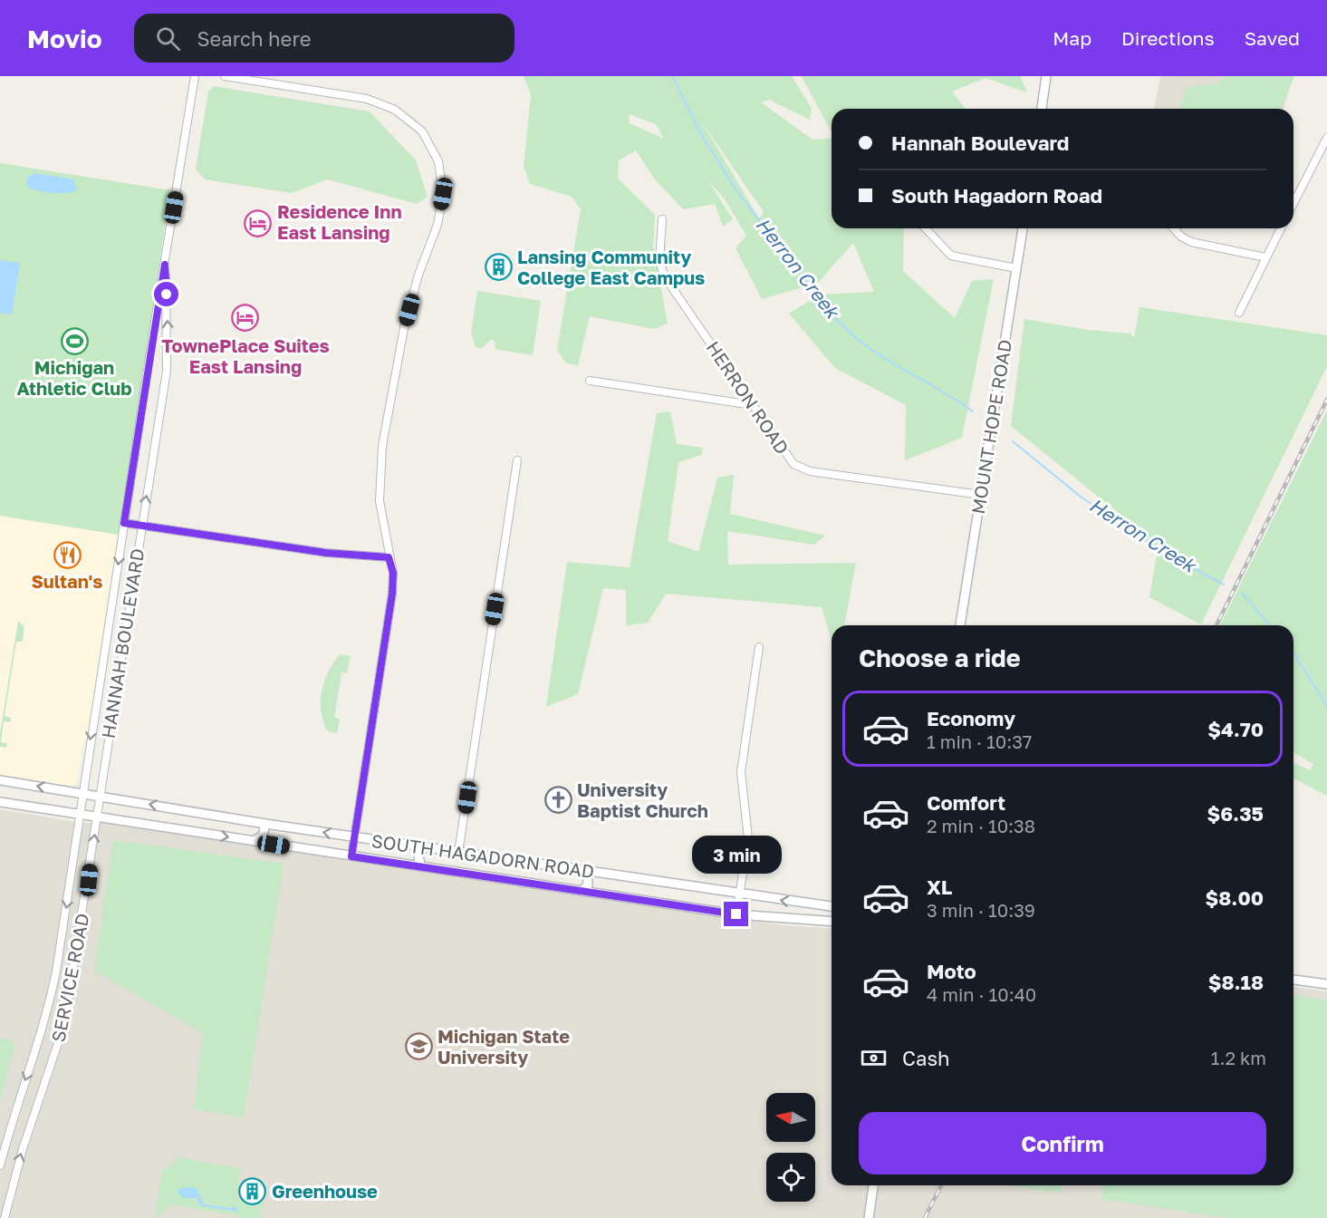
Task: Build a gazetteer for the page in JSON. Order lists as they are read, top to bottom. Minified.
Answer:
{"streets":{"street":["HERRON ROAD","MOUNT HOPE ROAD","HANNAH BOULEVARD","SOUTH HAGADORN ROAD","SERVICE ROAD"]},"crossings":[["HERRON ROAD","MOUNT HOPE ROAD"],["HANNAH BOULEVARD","SOUTH HAGADORN ROAD"],["HANNAH BOULEVARD","SERVICE ROAD"],["SOUTH HAGADORN ROAD","SERVICE ROAD"]],"one_way":["SERVICE ROAD"],"water":["Herron Creek"],"places":{"hotel":["Residence Inn East Lansing","TownePlace Suites East Lansing"],"building":["Lansing Community College East Campus","Greenhouse"],"sports":["Michigan Athletic Club"],"restaurant":["Sultan's"],"church":["University Baptist Church"],"school or university":["Michigan State University"]},"north":"left","page":{"header":"Movio","search":"Search here","nav":["Map","Directions","Saved"],"banner":["Hannah Boulevard","South Hagadorn Road"],"heading":"Choose a ride","list":[{"name":"Economy","note":"1 min · 10:37","value":"$4.70"},{"name":"Comfort","note":"2 min · 10:38","value":"$6.35"},{"name":"XL","note":"3 min · 10:39","value":"$8.00"},{"name":"Moto","note":"4 min · 10:40","value":"$8.18"}],"bubble":"3 min","pay":["Cash","1.2 km"],"buttons":"Confirm"}}
